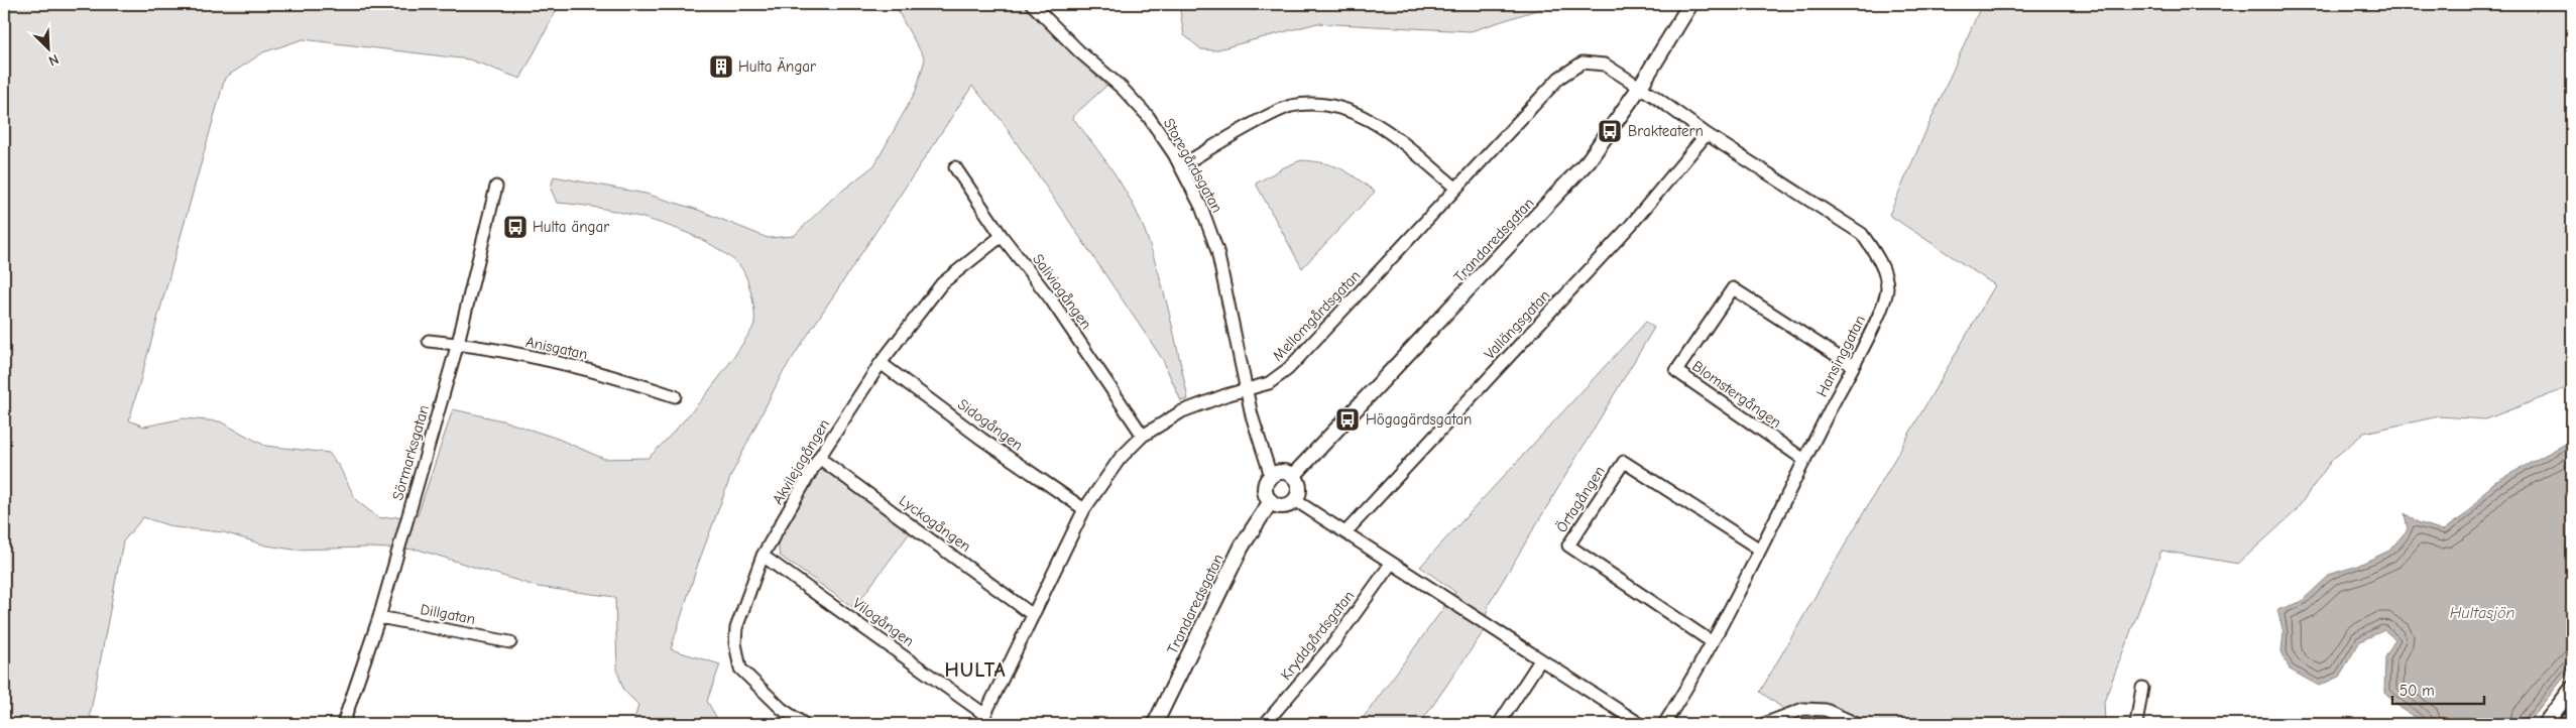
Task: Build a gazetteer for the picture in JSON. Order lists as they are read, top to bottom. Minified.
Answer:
{"streets":{"street":["Storegårdsgatan","Trandaredsgatan","Saliviagången","Mellomgårdsgatan","Vallängsgatan","Anisgatan","Hansinggatan","Blomstergången","Sidogången","Sörmarksgatan","Akvilejagången","Örtagången","Lyckogången","Dillgatan","Vilogången","Kryddgårdsgatan"]},"crossings":[["Storegårdsgatan","Trandaredsgatan"],["Storegårdsgatan","Mellomgårdsgatan"],["Trandaredsgatan","Mellomgårdsgatan"],["Trandaredsgatan","Hansinggatan"],["Saliviagången","Mellomgårdsgatan"],["Saliviagången","Akvilejagången"],["Mellomgårdsgatan","Hansinggatan"],["Mellomgårdsgatan","Sidogången"],["Mellomgårdsgatan","Lyckogången"],["Mellomgårdsgatan","Vilogången"],["Vallängsgatan","Hansinggatan"],["Anisgatan","Sörmarksgatan"],["Hansinggatan","Blomstergången"],["Hansinggatan","Örtagången"],["Sidogången","Akvilejagången"],["Sörmarksgatan","Dillgatan"],["Akvilejagången","Lyckogången"],["Akvilejagången","Vilogången"]],"districts":["HULTA"],"water":["Hultasjön"],"places":{"building":["Hulta Ängar"],"bus stop":["Brakteatern","Hulta ängar","Högagärdsgatan"]},"scale_bar":"50 m","north":"bottom right"}
